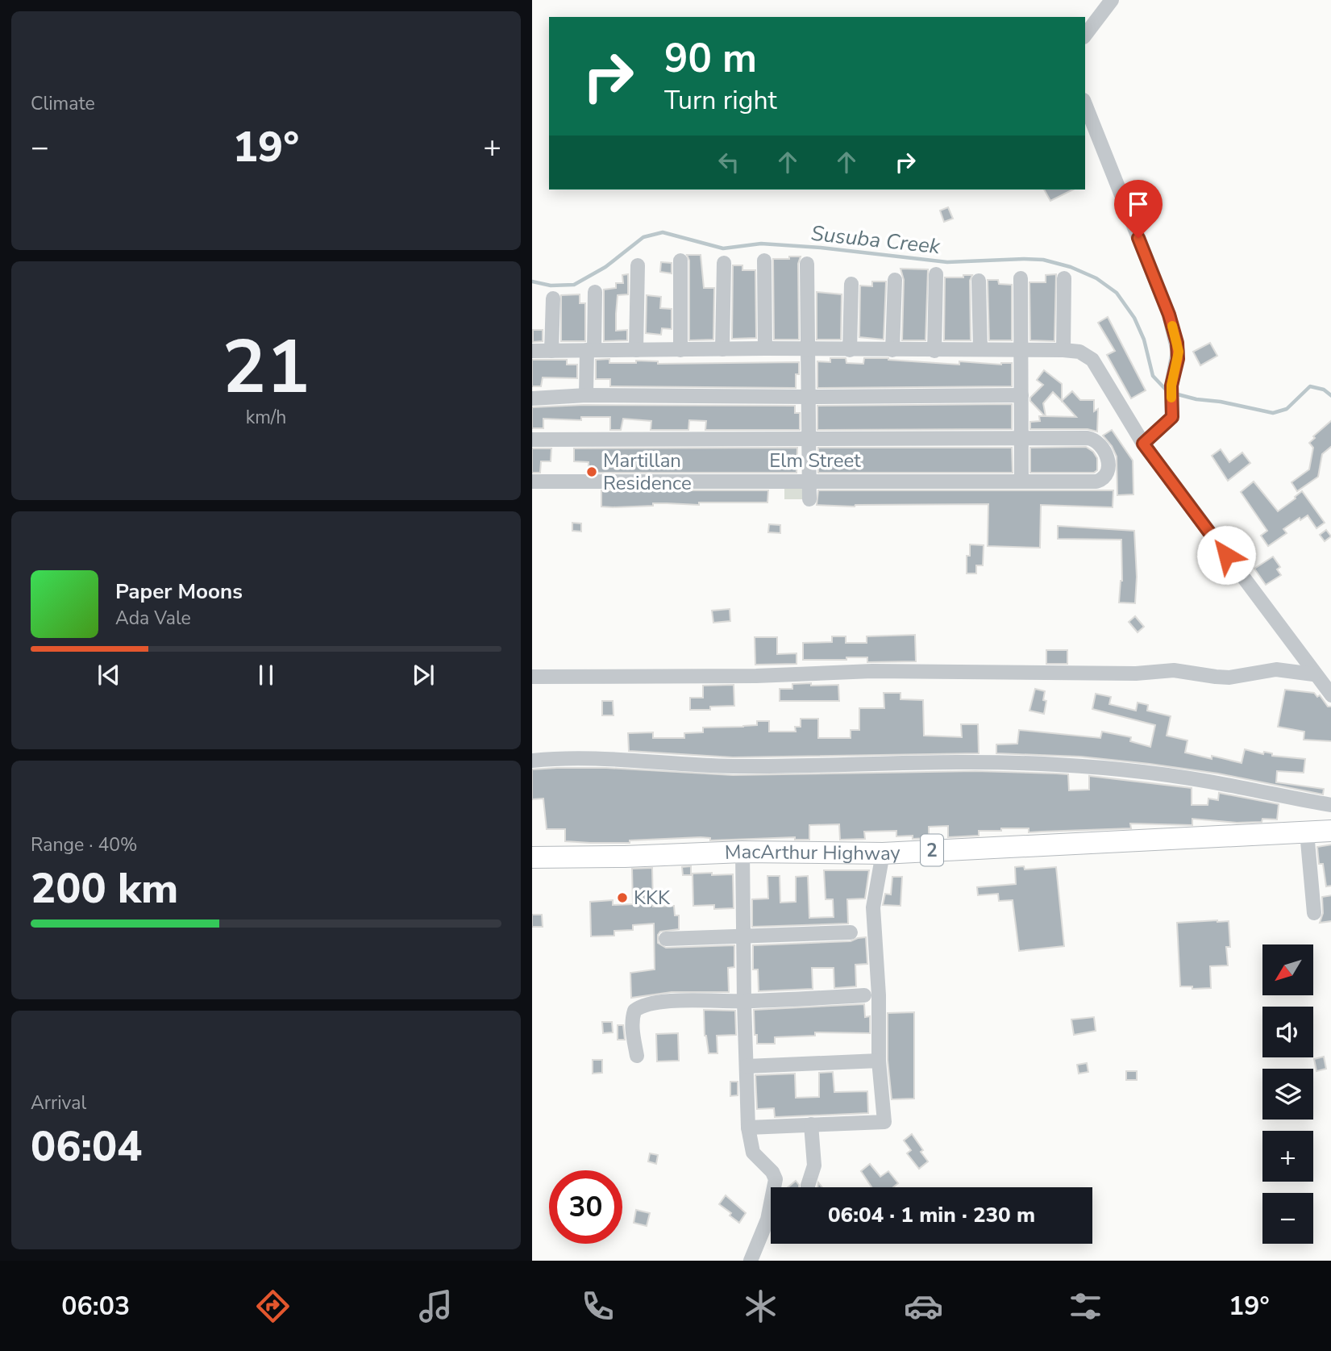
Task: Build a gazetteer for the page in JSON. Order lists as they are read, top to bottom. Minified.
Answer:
{"streets":{"highway":["2","MacArthur Highway"],"street":["Elm Street"]},"water":["Susuba Creek"],"places":["Martillan Residence","KKK"],"north":"bottom left","page":{"tile":["Climate",["21","km/h"],["Range · 40%","200 km"],["Arrival","06:04"]],"turn":["90 m","Turn right"],"heat":["−","19°","+"],"song":["Paper Moons","Ada Vale"],"map_buttons":["+","−"],"limit":"30","trip":"06:04 · 1 min · 230 m","tabs":["06:03","19°"]}}
